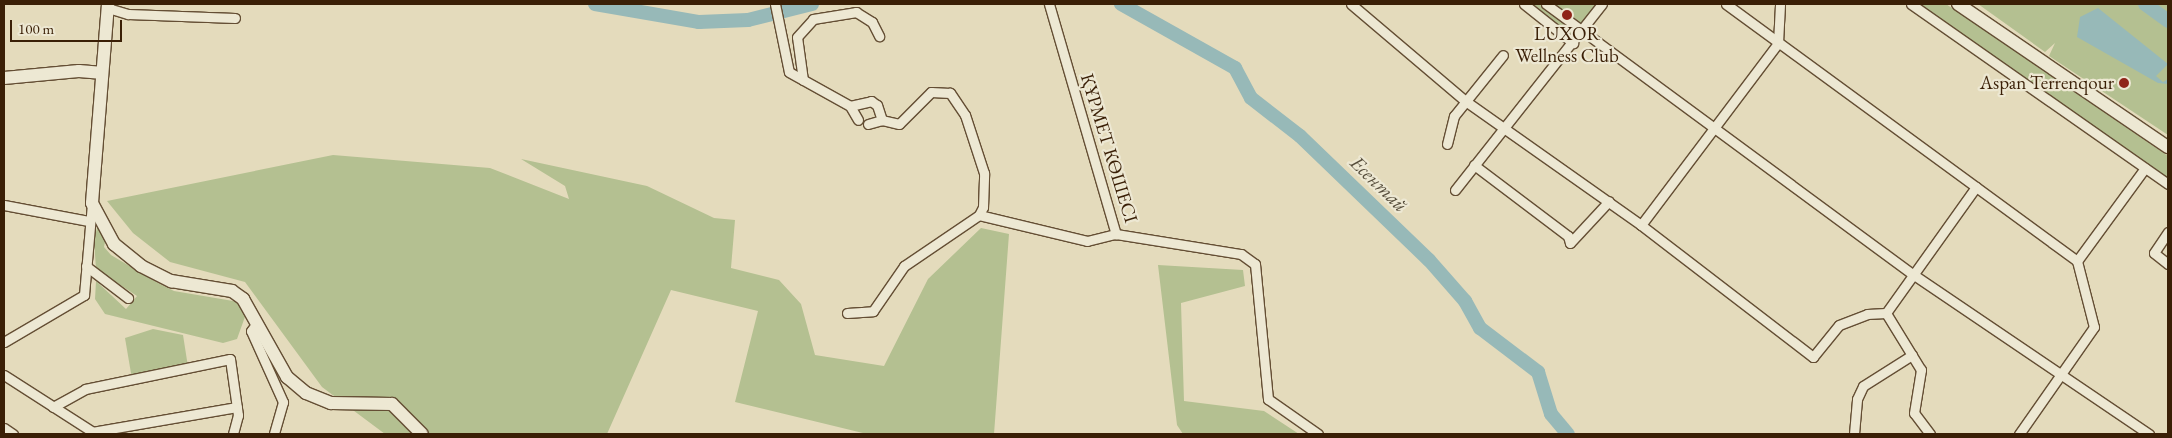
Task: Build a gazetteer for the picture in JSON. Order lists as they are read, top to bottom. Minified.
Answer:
{"streets":{"street":["ҚҰРМЕТ КӨШЕСІ"]},"water":["Есентай"],"places":["LUXOR Wellness Club","Aspan Terrenqour"],"scale_bar":"100 m"}
